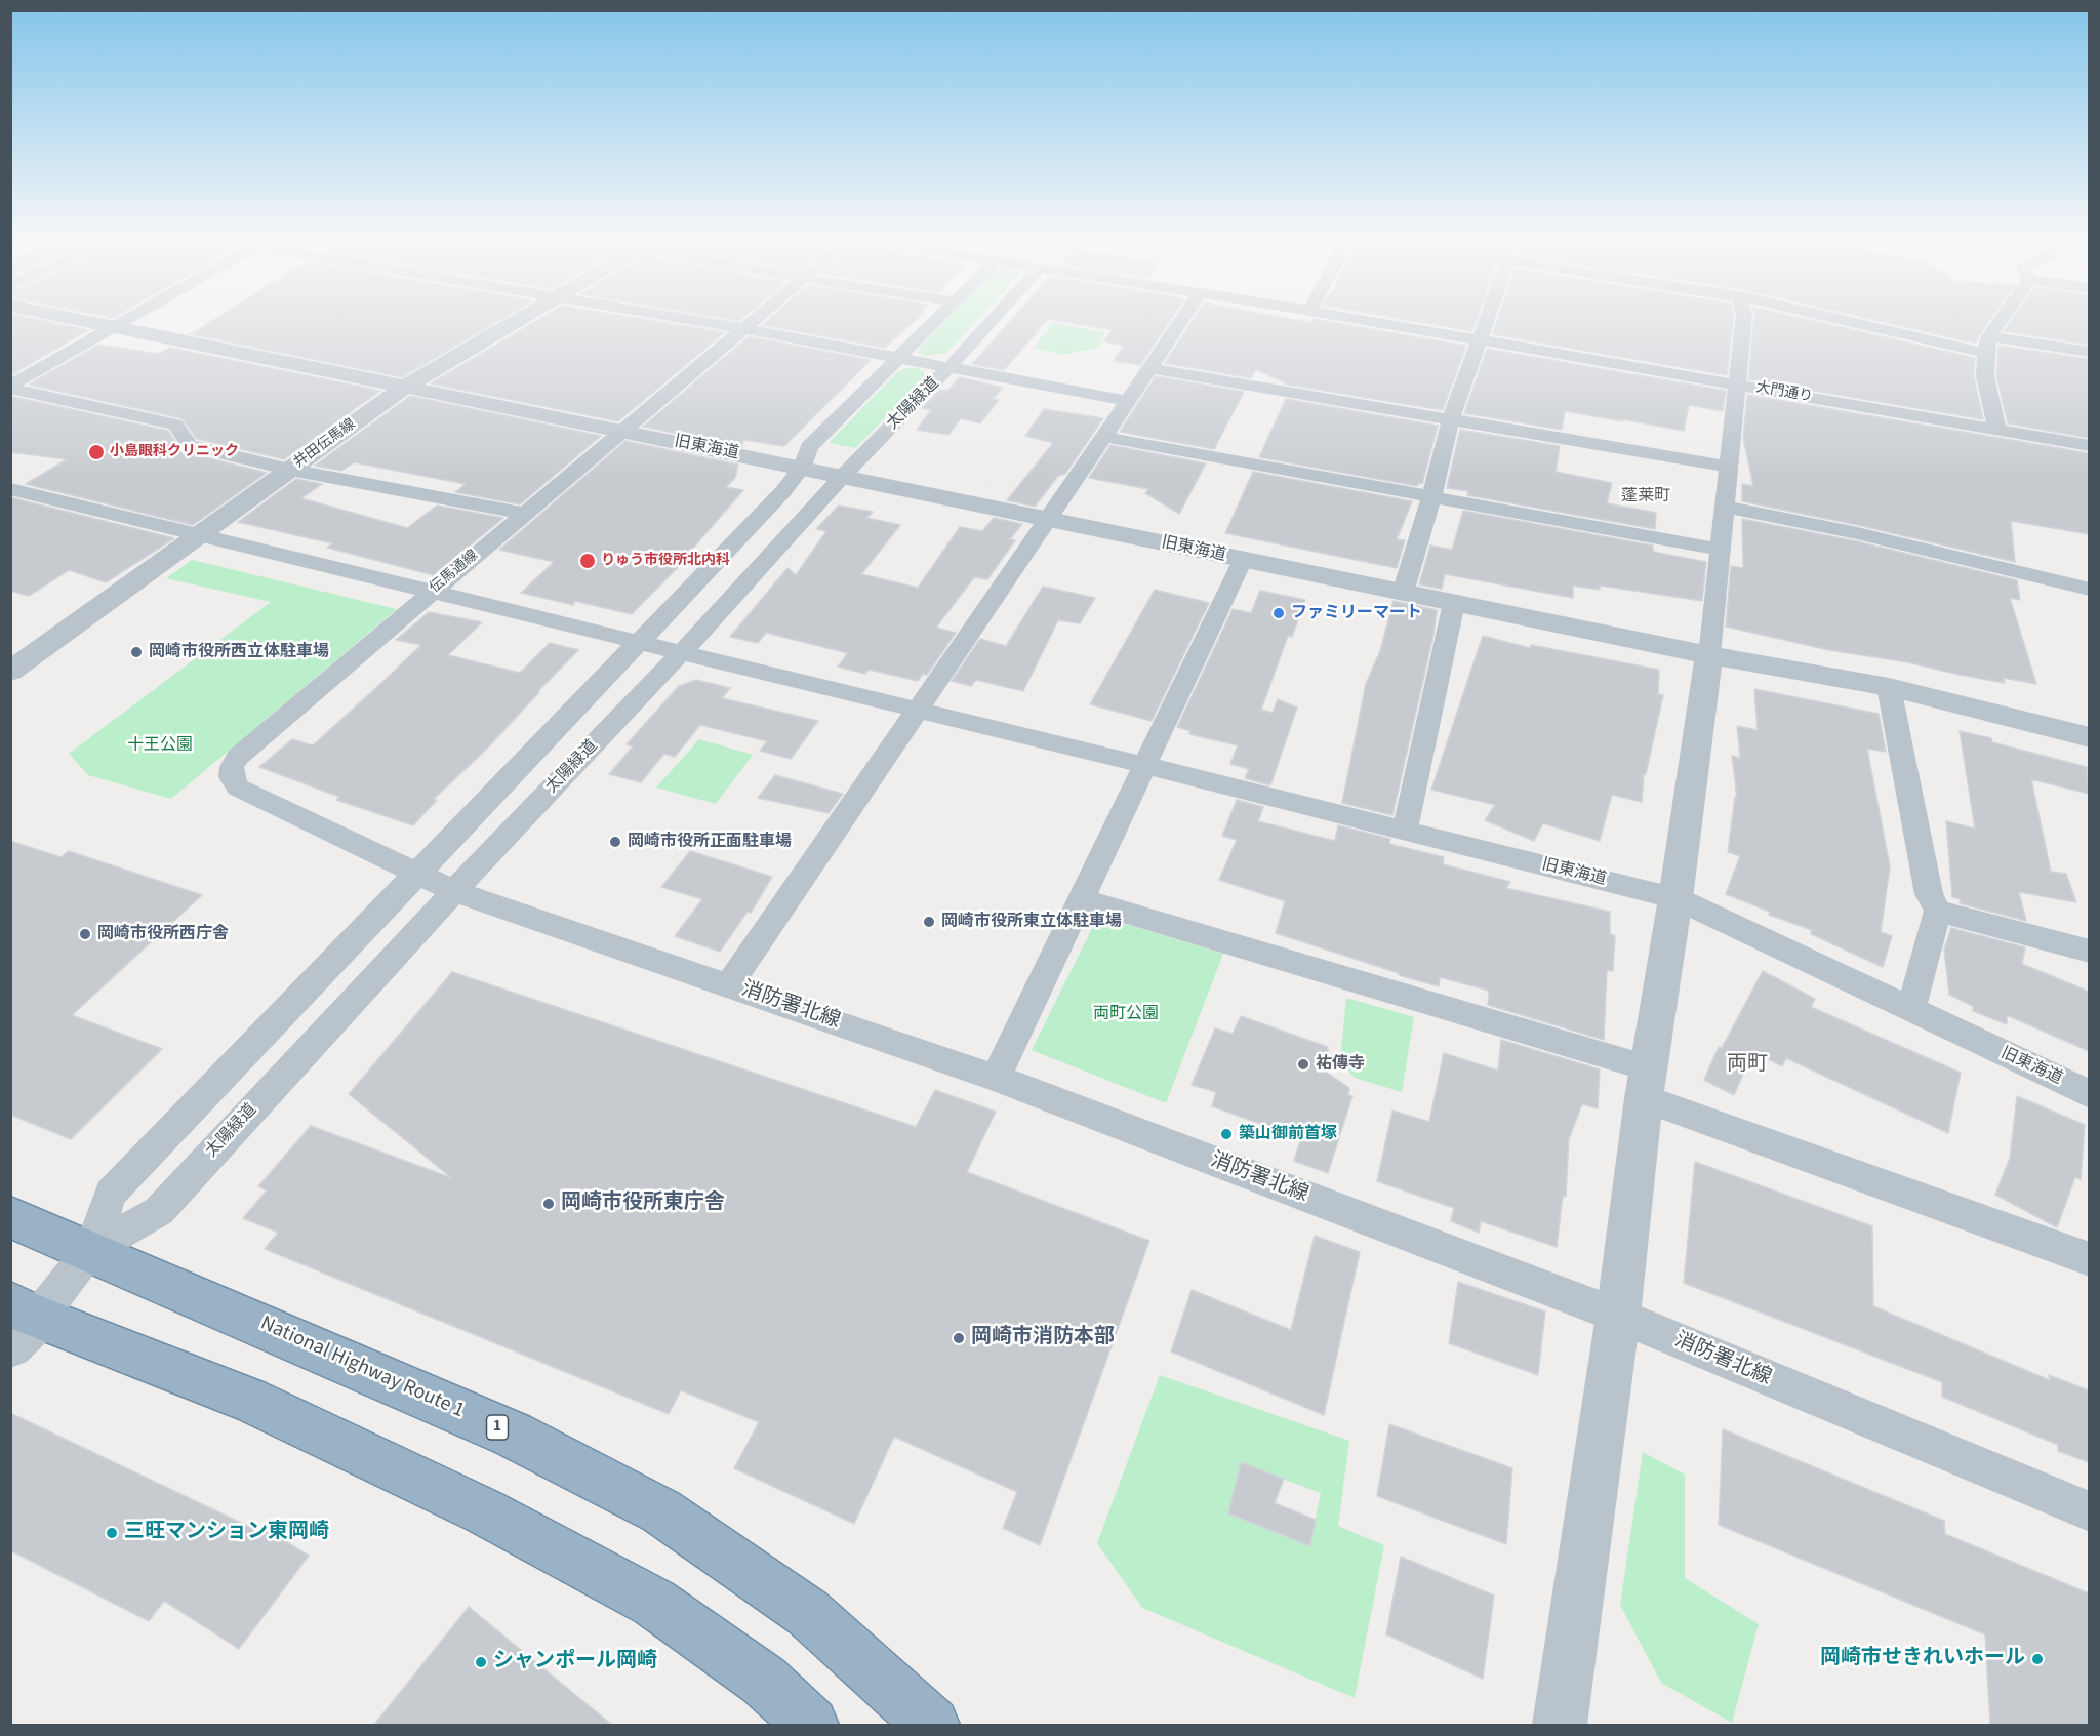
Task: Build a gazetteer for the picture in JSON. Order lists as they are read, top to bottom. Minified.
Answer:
{"streets":{"highway":["National Highway Route 1","1"],"street":["大門通り","太陽緑道","井田伝馬線","旧東海道","伝馬通線","消防署北線"]},"crossings":[["太陽緑道","旧東海道"],["太陽緑道","伝馬通線"],["太陽緑道","消防署北線"],["太陽緑道","National Highway Route 1"],["井田伝馬線","旧東海道"],["旧東海道","伝馬通線"],["伝馬通線","消防署北線"]],"districts":["蓬莱町","両町"],"parks":["十王公園","両町公園"],"places":["小島眼科クリニック","りゅう市役所北内科","ファミリーマート","岡崎市役所西立体駐車場","岡崎市役所正面駐車場","岡崎市役所東立体駐車場","岡崎市役所西庁舎","祐傳寺","築山御前首塚","岡崎市役所東庁舎","岡崎市消防本部","三旺マンション東岡崎","岡崎市せきれいホール","シャンポール岡崎"]}
